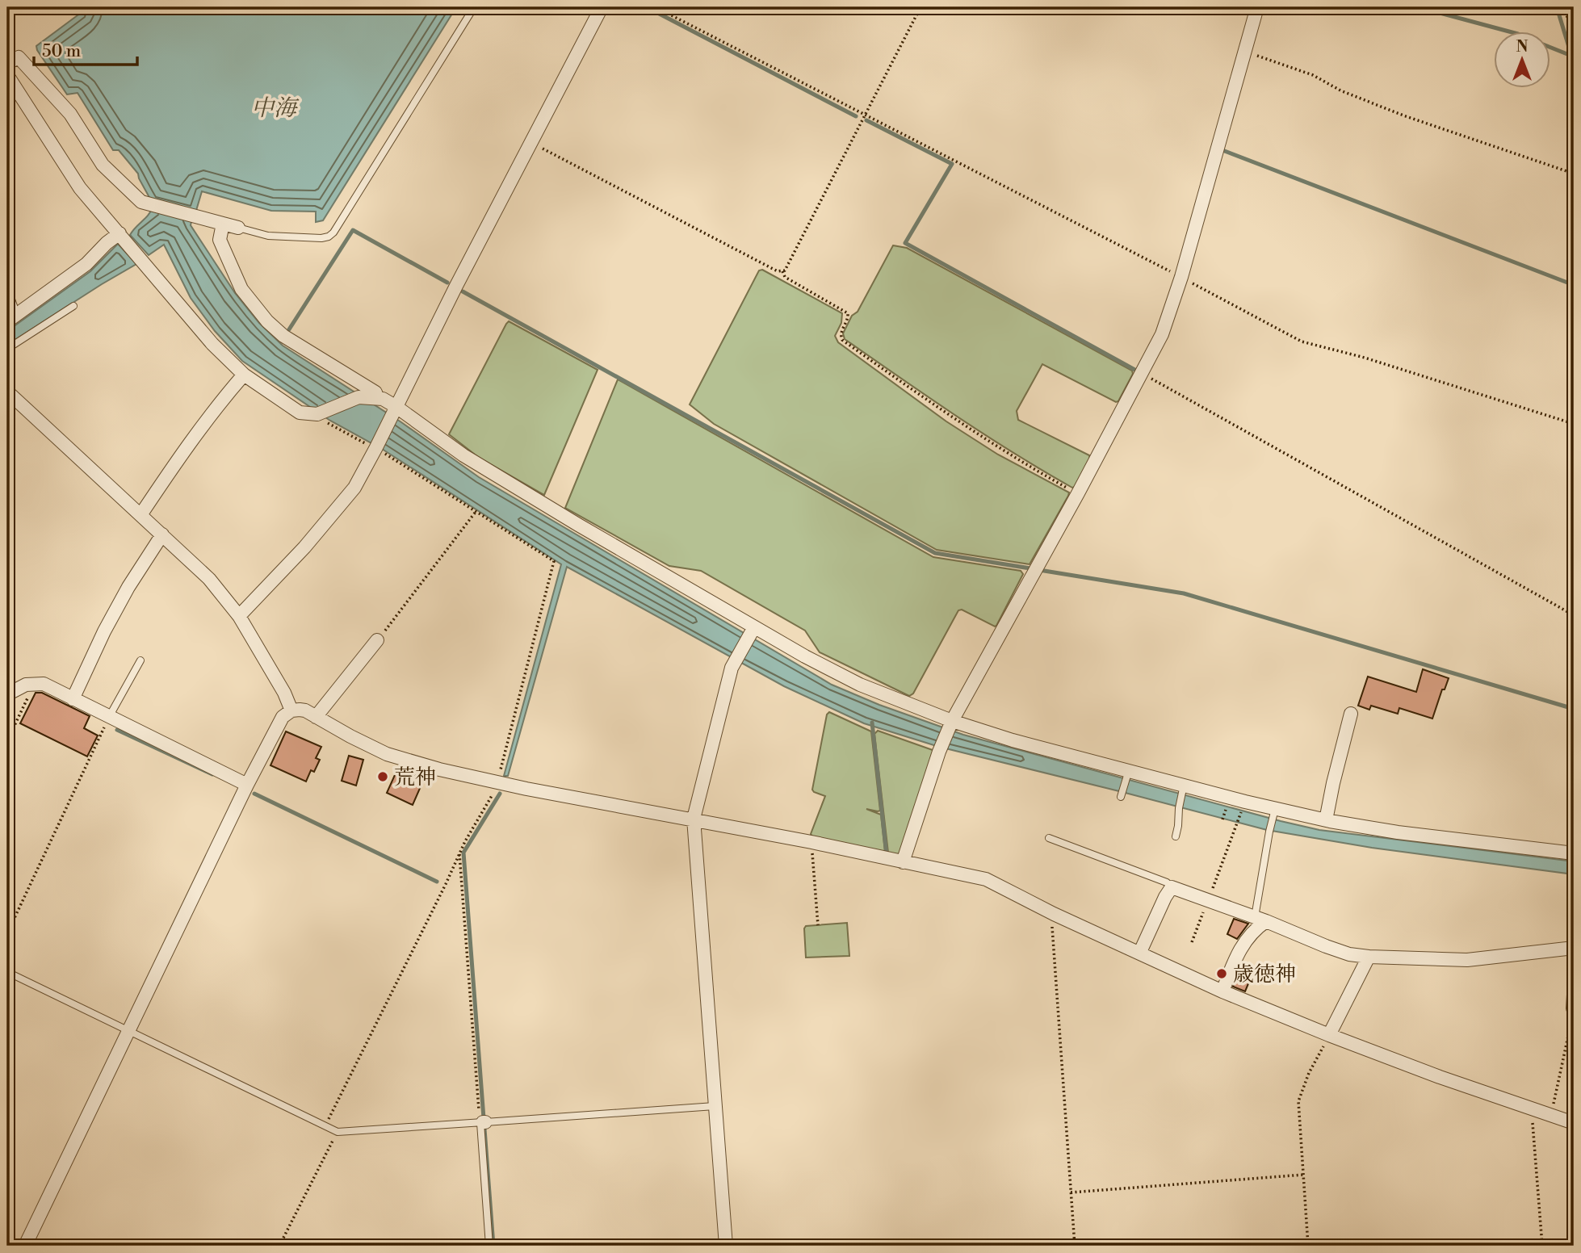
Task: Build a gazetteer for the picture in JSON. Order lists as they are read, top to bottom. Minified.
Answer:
{"water":["中海"],"places":["荒神","歳徳神"],"scale_bar":"50 m","north":"top"}
